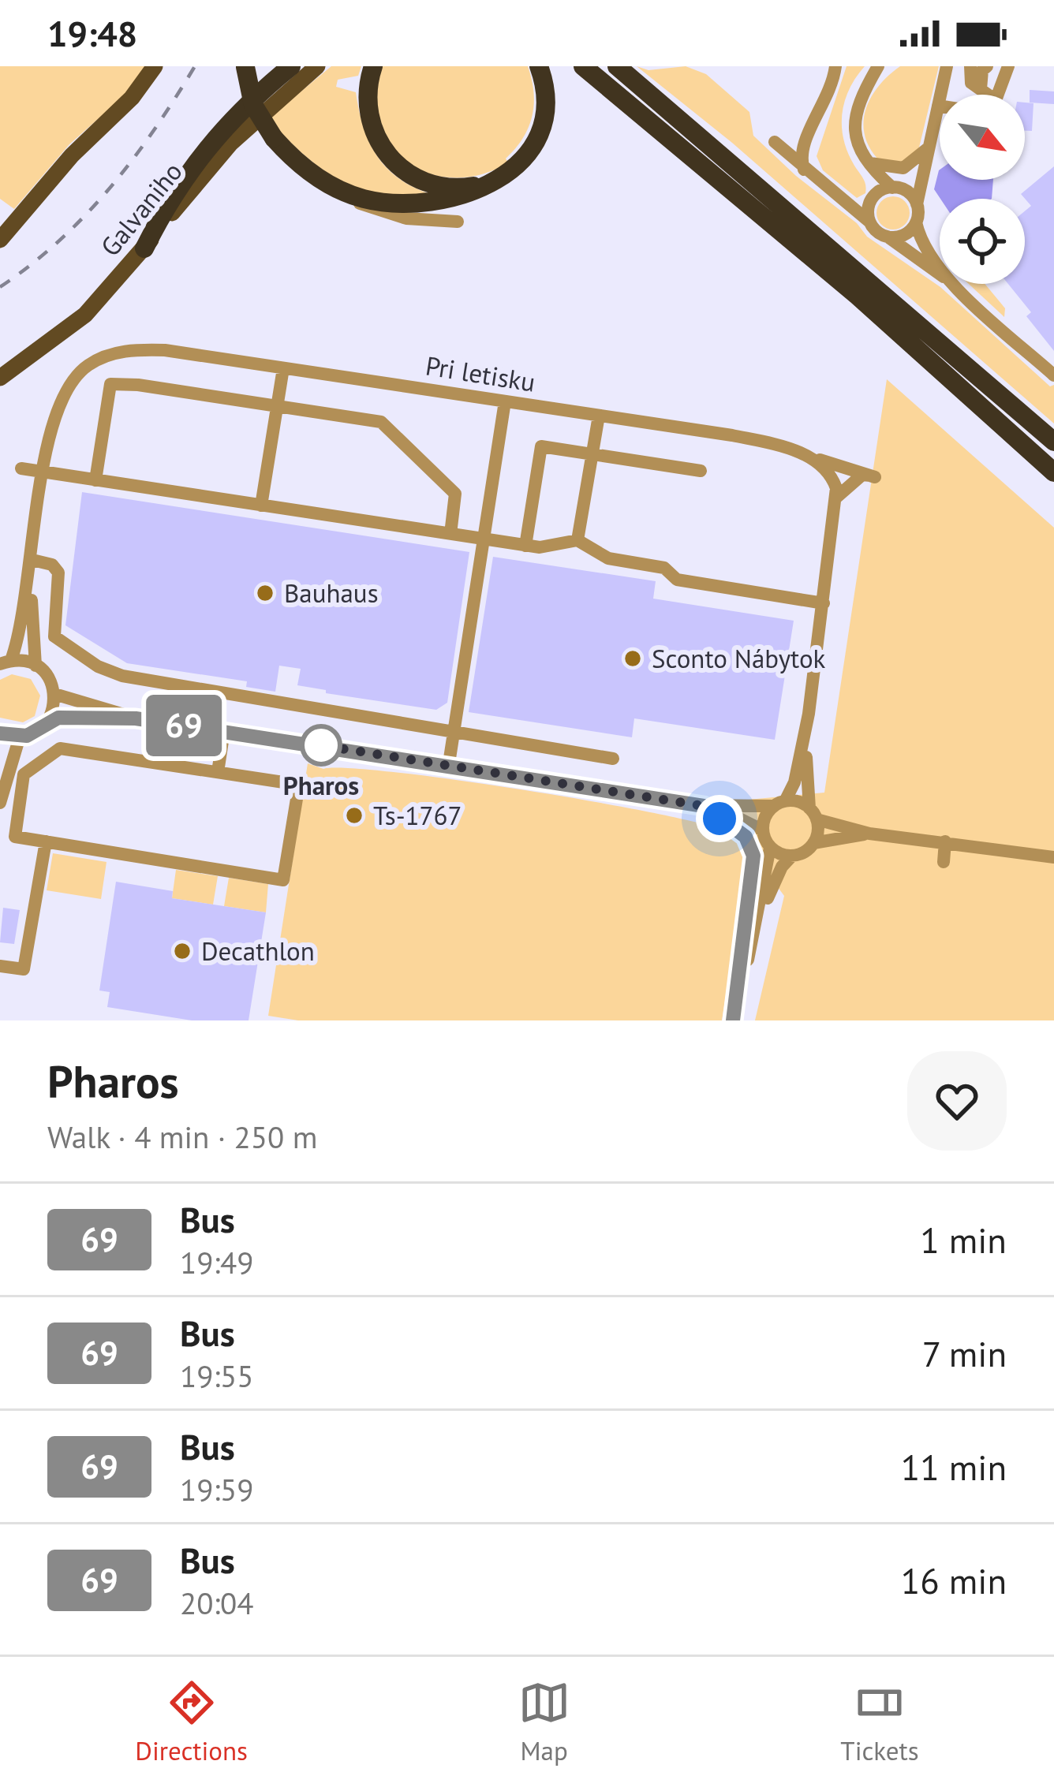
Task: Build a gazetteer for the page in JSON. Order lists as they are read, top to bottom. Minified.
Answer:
{"streets":{"main road":["Galvaniho"],"street":["Pri letisku"]},"places":["Bauhaus","Sconto Nábytok","Pharos","Ts-1767","Decathlon"],"lines":["bus line 69"],"north":"bottom right","page":{"status":"19:48","on_map":"69","heading":["Pharos","Walk · 4 min · 250 m"],"list":[{"mark":"69","name":"Bus","note":"19:49","value":"1 min"},{"mark":"69","name":"Bus","note":"19:55","value":"7 min"},{"mark":"69","name":"Bus","note":"19:59","value":"11 min"},{"mark":"69","name":"Bus","note":"20:04","value":"16 min"}],"tabs":["Directions","Map","Tickets"]}}
